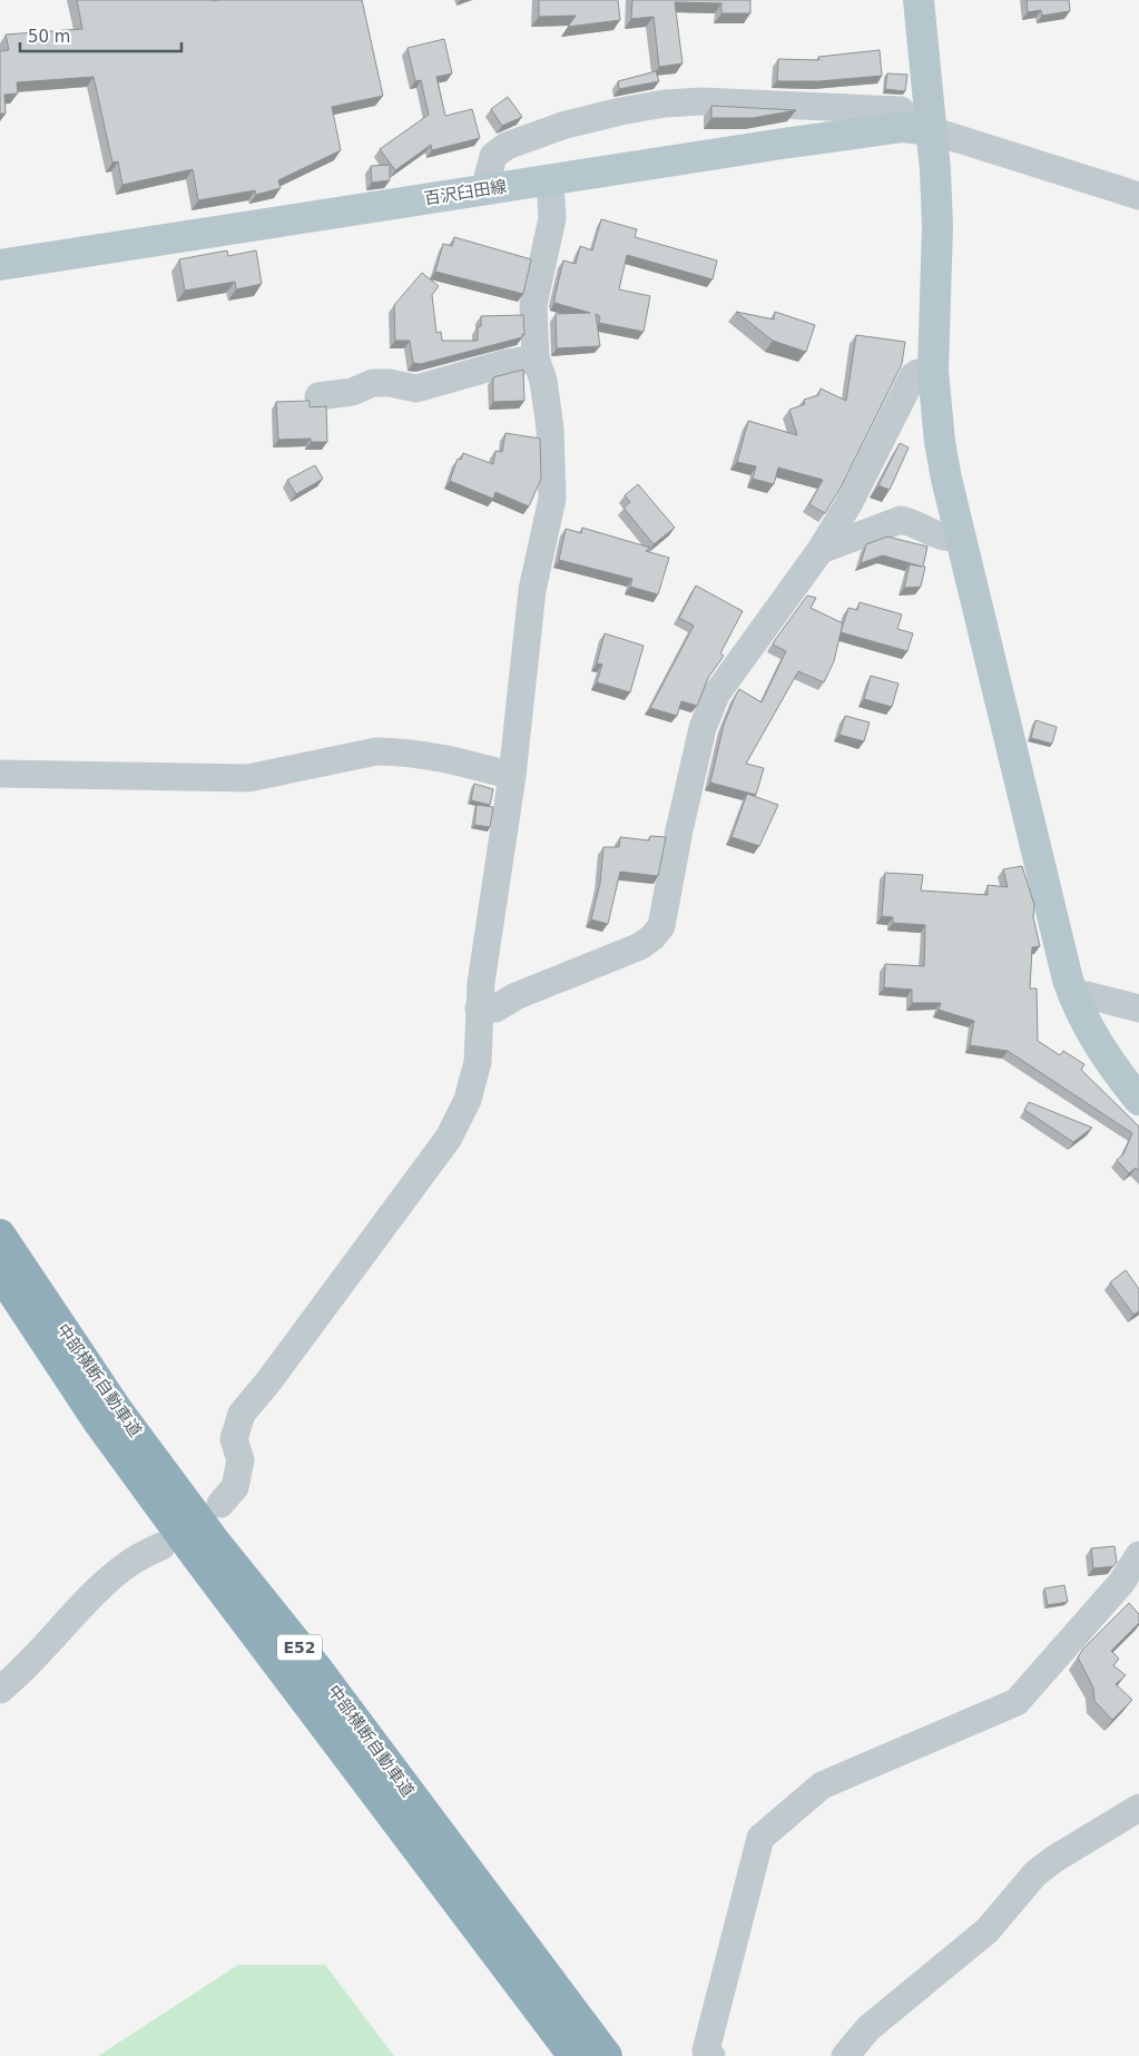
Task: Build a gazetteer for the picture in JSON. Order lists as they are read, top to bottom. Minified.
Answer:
{"streets":{"highway":["中部横断自動車道","E52"],"main road":["百沢臼田線"]},"scale_bar":"50 m"}
